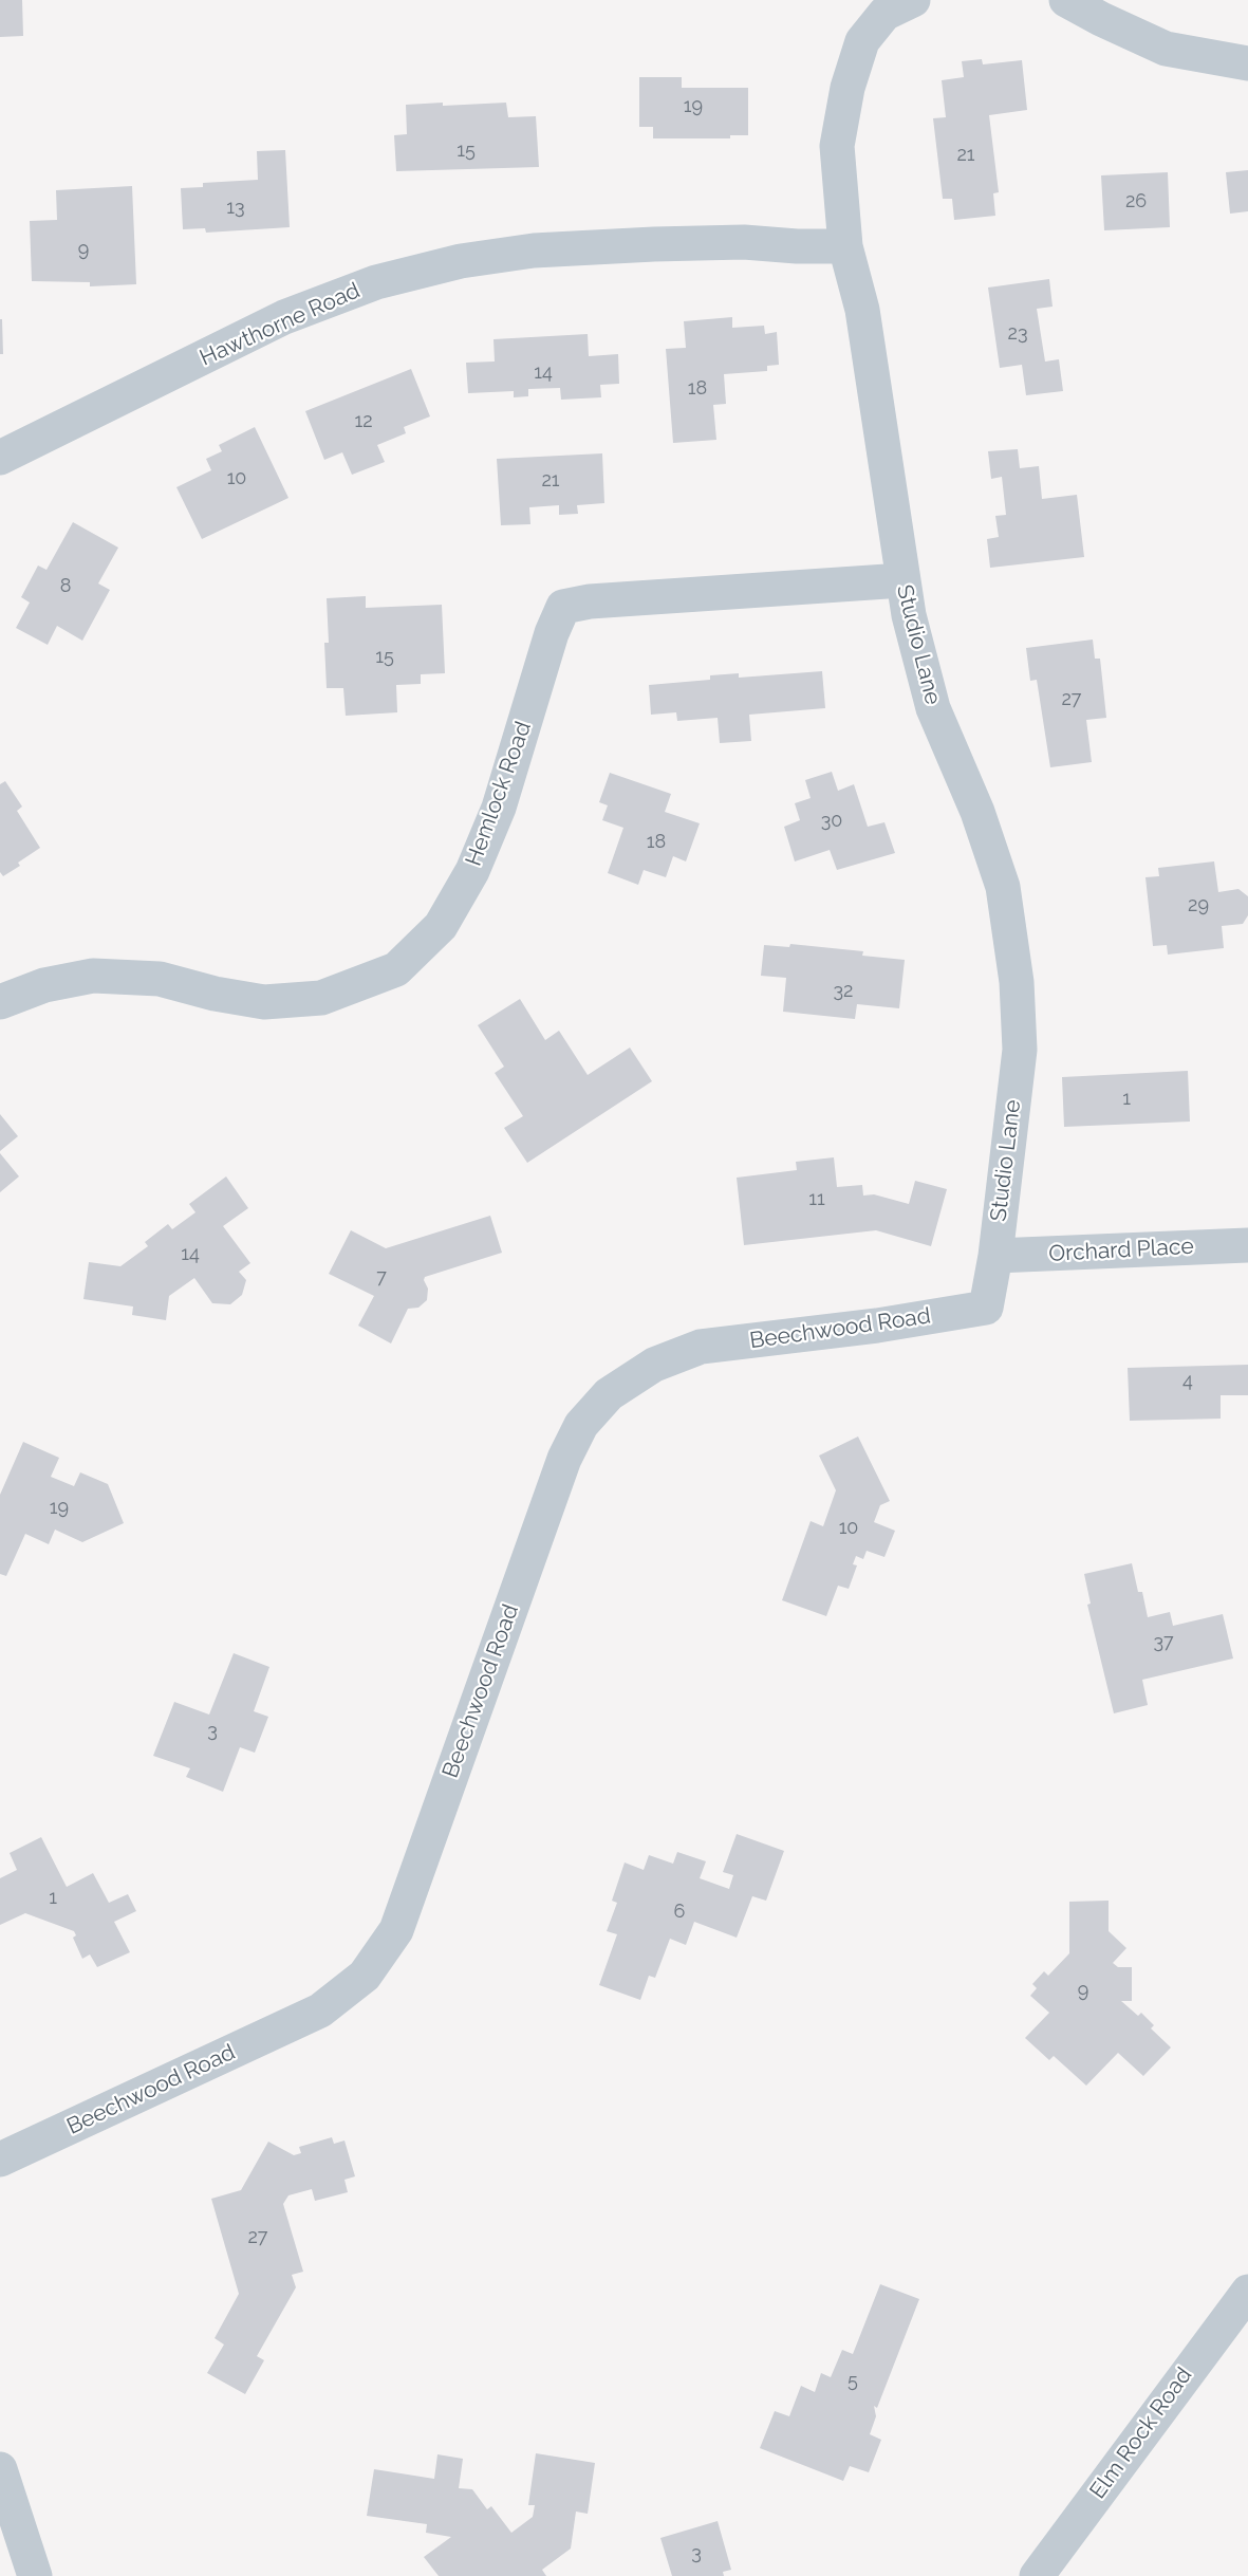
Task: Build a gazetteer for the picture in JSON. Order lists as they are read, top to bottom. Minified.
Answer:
{"streets":{"street":["Hawthorne Road","Studio Lane","Hemlock Road","Orchard Place","Beechwood Road","Elm Rock Road"]},"crossings":[["Hawthorne Road","Studio Lane"],["Studio Lane","Hemlock Road"],["Studio Lane","Orchard Place"],["Studio Lane","Beechwood Road"]],"house_numbers":["19","15","21","26","13","9","23","14","18","12","10","21","8","15","27","30","18","29","32","1","11","14","7","4","19","10","37","3","1","6","9","27","5","3"]}
